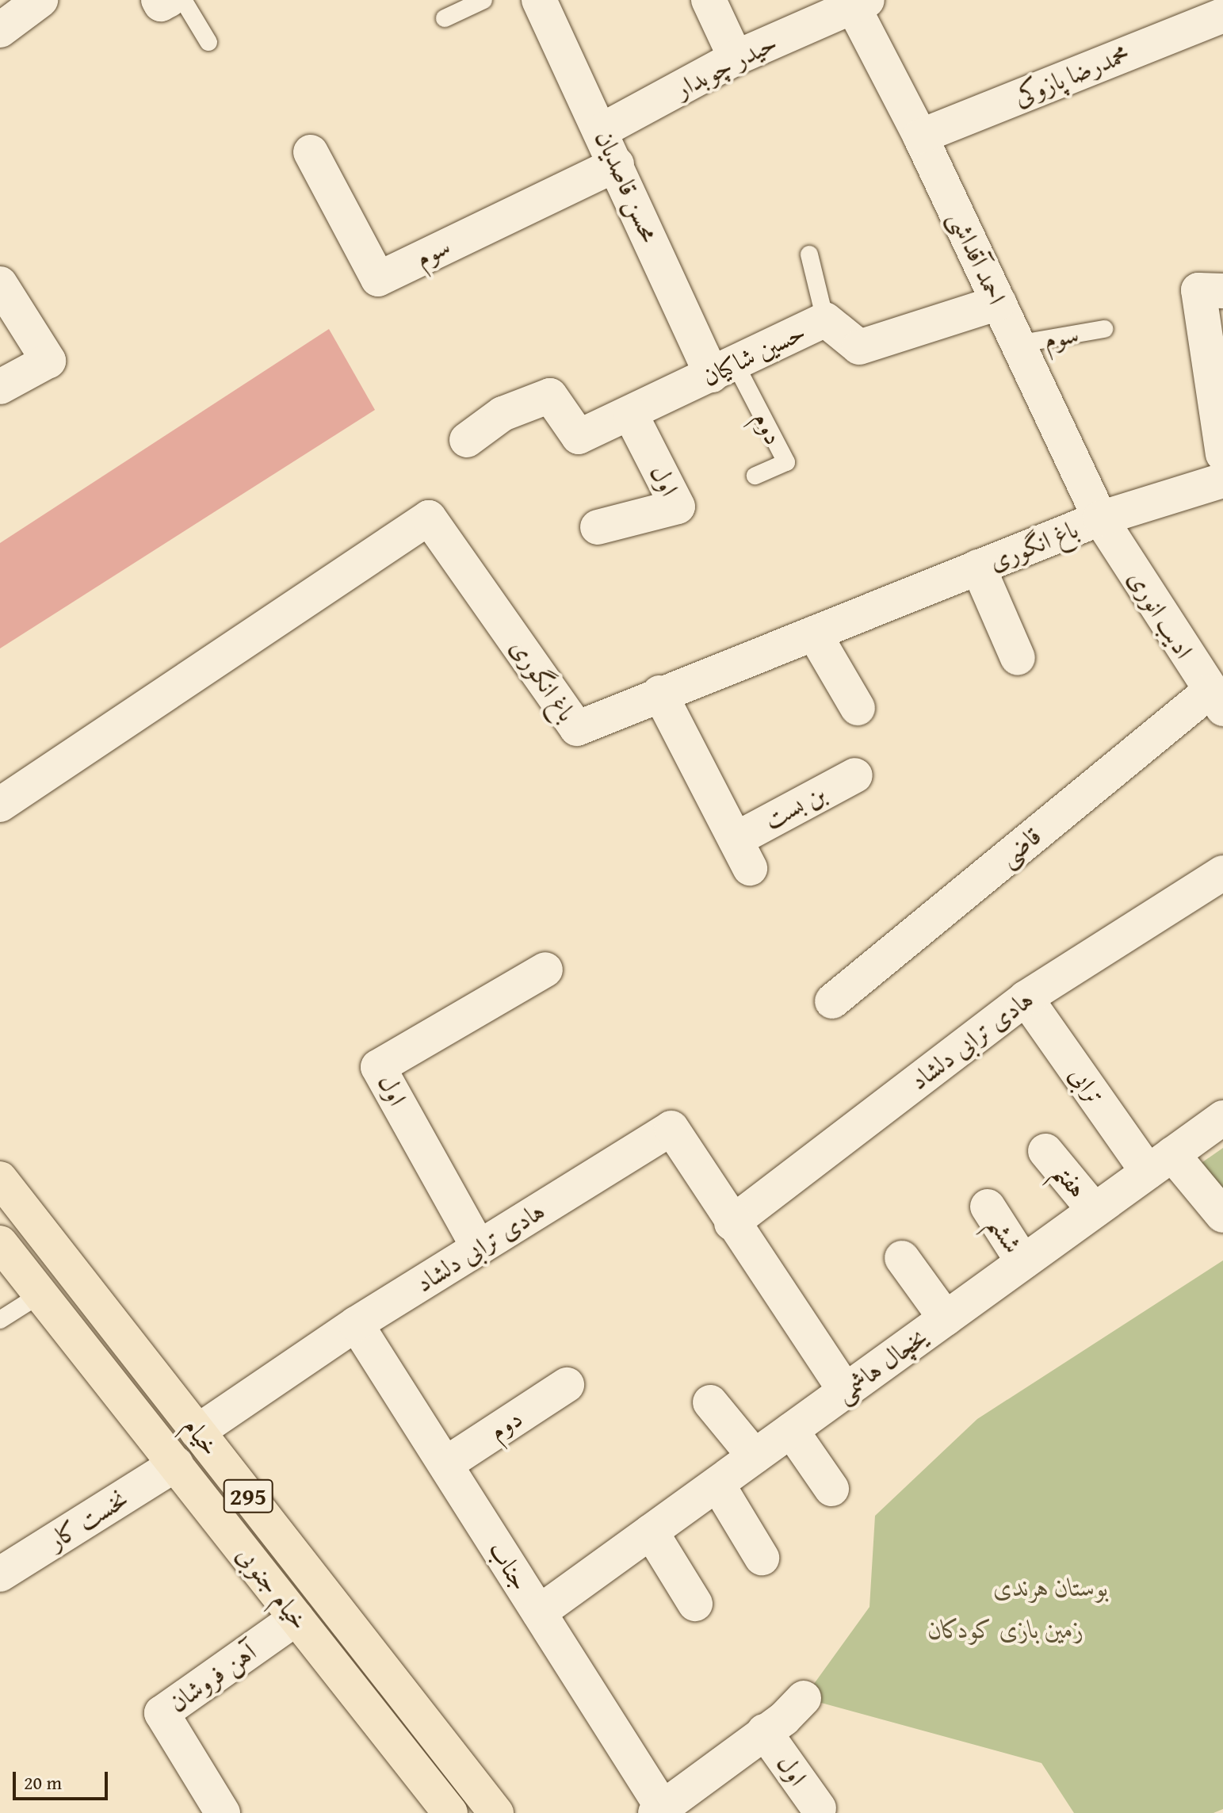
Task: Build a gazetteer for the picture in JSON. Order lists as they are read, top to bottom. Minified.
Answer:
{"streets":{"main road":["خیام","295","خیام جنوبی"],"street":["حیدر چوبدار","محمدرضا پازوکی","محسن قاصدیان","سوم","احمد آقداشی","حسین شاکیان","دوم","اول","باغ انگوری","ادیب انوری","بن بست","قاضی","هادی ترابی دلشاد","ترابی","هفتم","ششم","یخچال هاشمی","نخست کار","جناب","آهن فروشان"]},"crossings":[["حیدر چوبدار","محسن قاصدیان"],["حیدر چوبدار","احمد آقداشی"],["محمدرضا پازوکی","احمد آقداشی"],["محسن قاصدیان","سوم"],["محسن قاصدیان","حسین شاکیان"],["محسن قاصدیان","دوم"],["سوم","احمد آقداشی"],["احمد آقداشی","حسین شاکیان"],["احمد آقداشی","باغ انگوری"],["احمد آقداشی","ادیب انوری"],["حسین شاکیان","دوم"],["حسین شاکیان","اول"],["دوم","جناب"],["اول","هادی ترابی دلشاد"],["اول","جناب"],["باغ انگوری","ادیب انوری"],["باغ انگوری","بن بست"],["ادیب انوری","قاضی"],["هادی ترابی دلشاد","ترابی"],["هادی ترابی دلشاد","یخچال هاشمی"],["هادی ترابی دلشاد","خیام"],["هادی ترابی دلشاد","جناب"],["ترابی","یخچال هاشمی"],["هفتم","یخچال هاشمی"],["ششم","یخچال هاشمی"],["یخچال هاشمی","جناب"],["نخست کار","خیام جنوبی"],["خیام جنوبی","آهن فروشان"]],"parks":["بوستان هرندی","زمین بازی کودکان"],"scale_bar":"20 m"}
